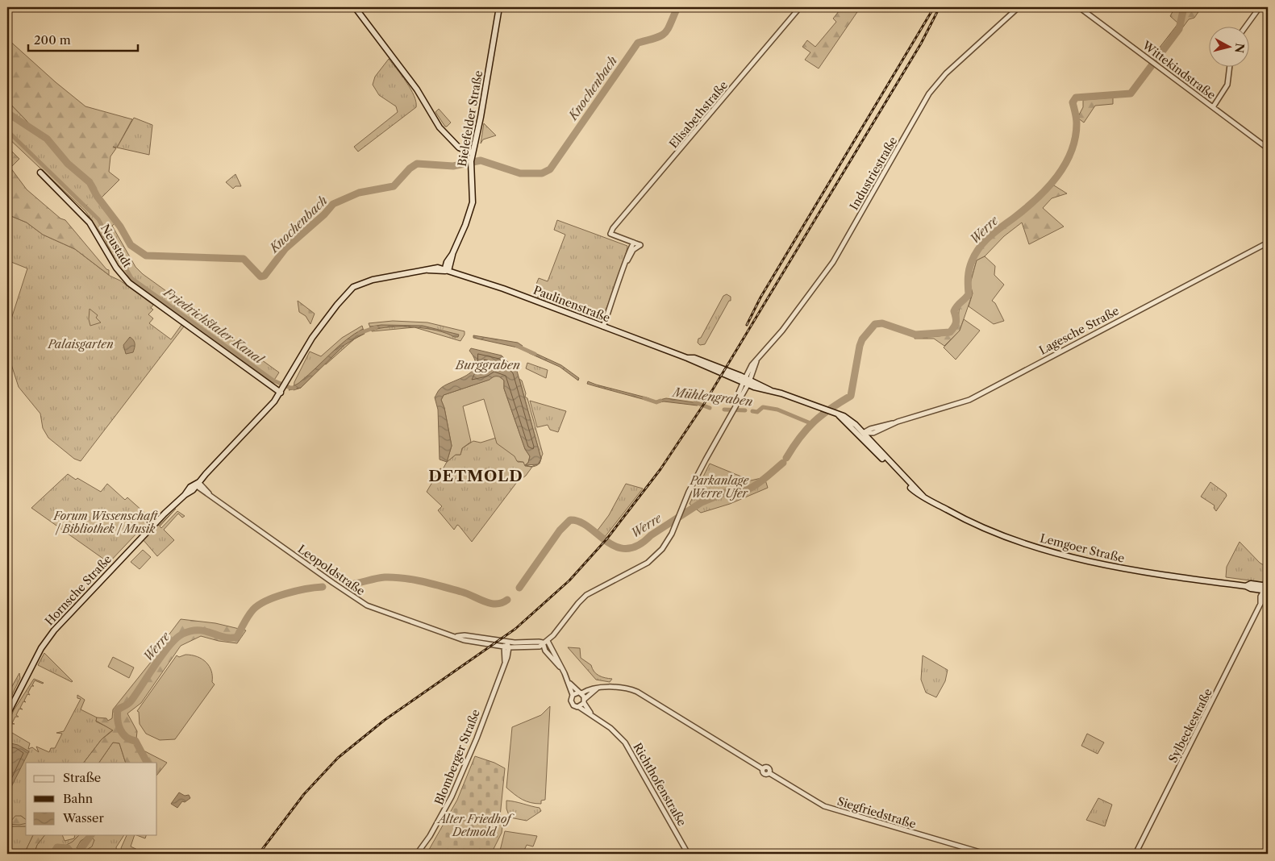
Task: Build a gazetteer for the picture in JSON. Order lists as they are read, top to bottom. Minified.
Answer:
{"streets":{"main road":["Bielefelder Straße","Neustadt","Paulinenstraße","Lemgoer Straße","Hornsche Straße"],"street":["Wittekindstraße","Elisabethstraße","Industriestraße","Lagesche Straße","Leopoldstraße","Sylbeckestraße","Blomberger Straße","Richthofenstraße","Siegfriedstraße"]},"crossings":[["Bielefelder Straße","Paulinenstraße"],["Industriestraße","Paulinenstraße"],["Neustadt","Paulinenstraße"],["Neustadt","Hornsche Straße"],["Paulinenstraße","Lagesche Straße"],["Paulinenstraße","Lemgoer Straße"],["Paulinenstraße","Hornsche Straße"],["Lagesche Straße","Lemgoer Straße"],["Lemgoer Straße","Sylbeckestraße"],["Leopoldstraße","Hornsche Straße"],["Leopoldstraße","Blomberger Straße"]],"districts":["DETMOLD"],"water":["Knochenbach","Werre","Friedrichstaler Kanal","Burggraben","Mühlengraben"],"parks":["Palaisgarten","Parkanlage Werre Ufer","Forum Wissenschaft | Bibliothek | Musik","Alter Friedhof Detmold"],"legend":["Straße","Bahn","Wasser"],"scale_bar":"200 m","north":"right"}
